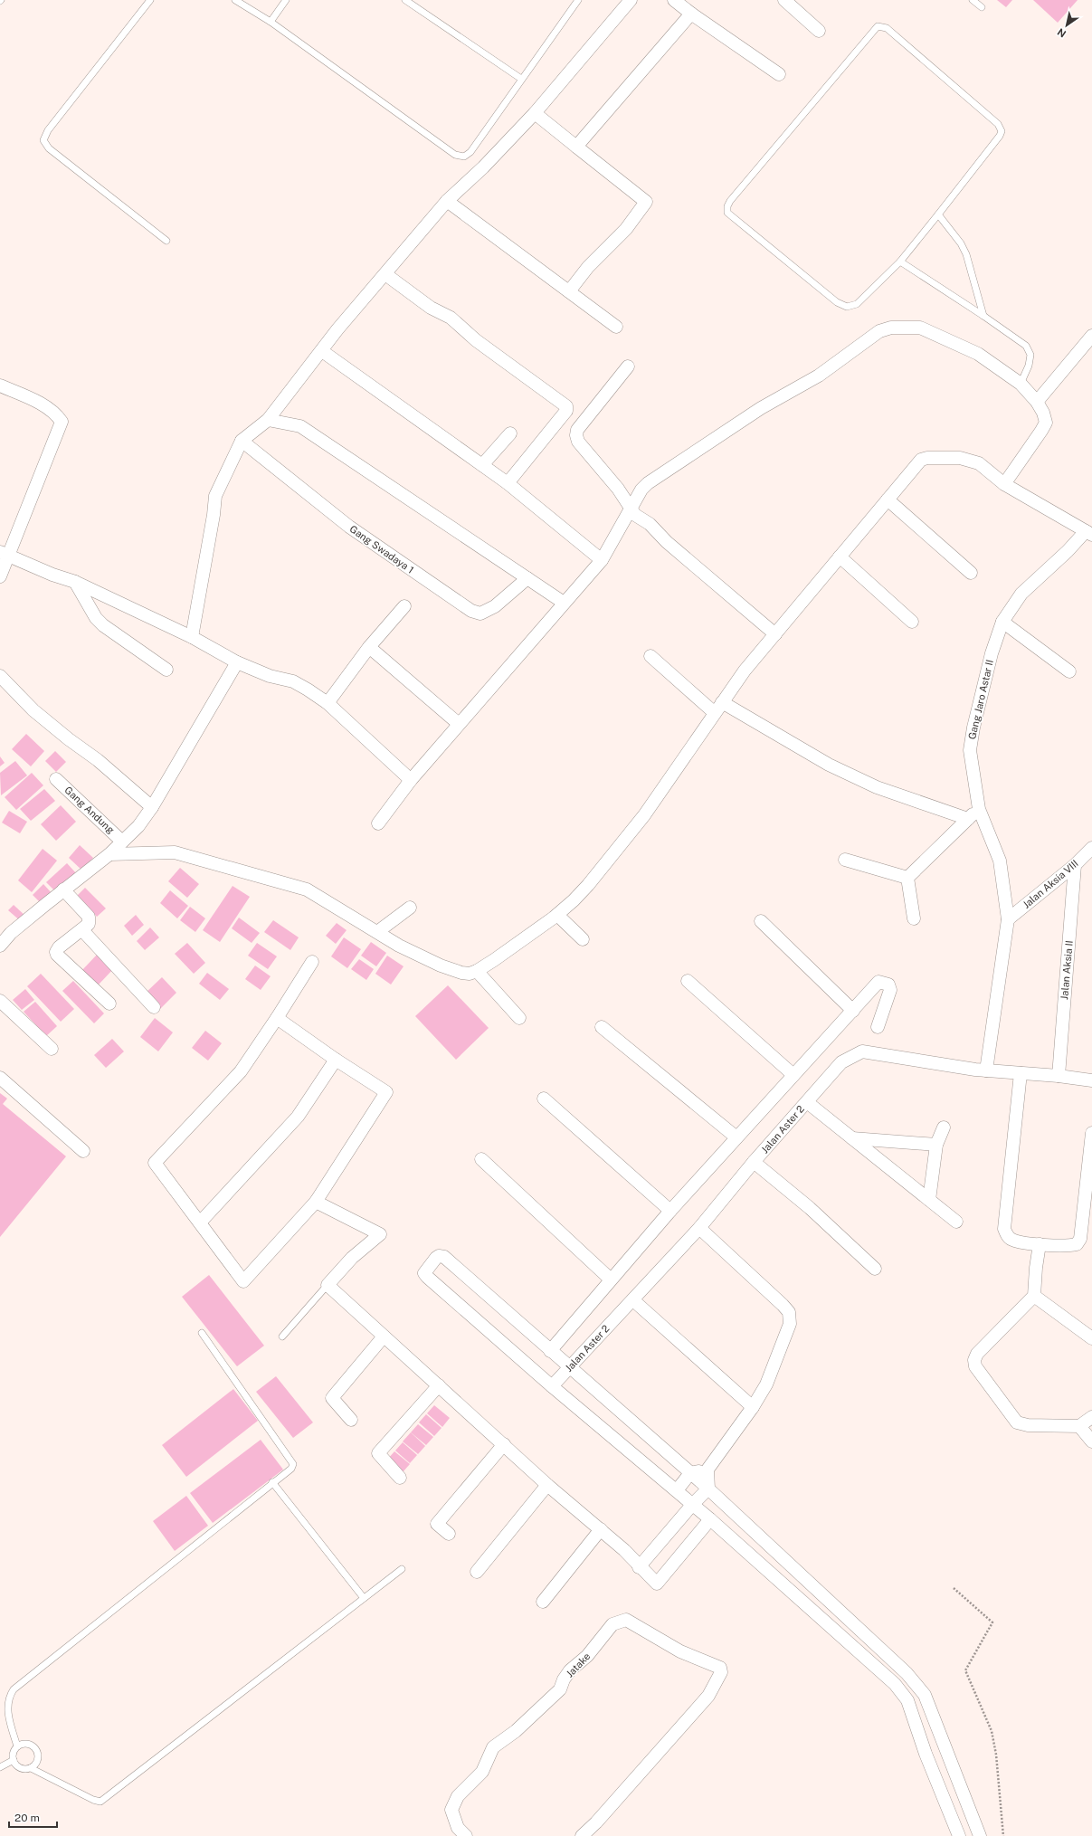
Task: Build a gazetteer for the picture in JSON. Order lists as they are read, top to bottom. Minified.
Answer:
{"streets":{"street":["Gang Swadaya 1","Gang Jaro Astar II","Gang Andung","Jalan Aksia VIII","Jalan Aksia II","Jalan Aster 2","Jatake"]},"crossings":[["Gang Jaro Astar II","Jalan Aksia VIII"],["Gang Jaro Astar II","Jalan Aster 2"],["Jalan Aksia VIII","Jalan Aksia II"],["Jalan Aksia II","Jalan Aster 2"]],"scale_bar":"20 m","north":"bottom left"}
